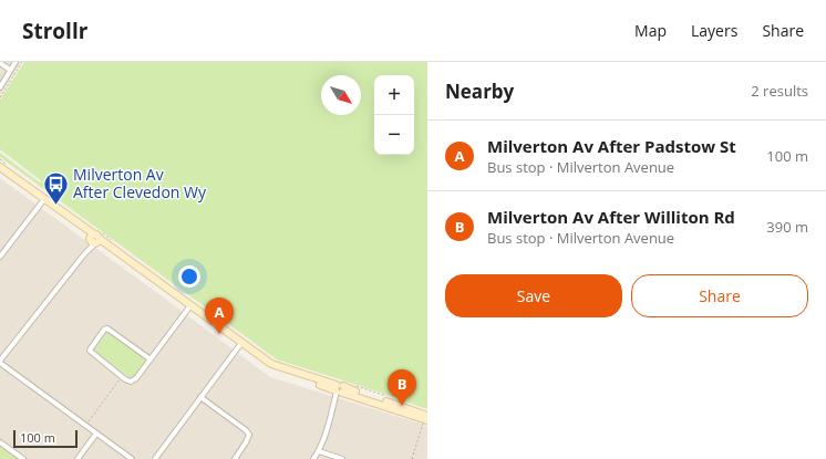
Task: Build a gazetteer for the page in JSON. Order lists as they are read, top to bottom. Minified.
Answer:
{"places":{"bus stop":["Milverton Av After Clevedon Wy"]},"scale_bar":"100 m","north":"bottom right","page":{"header":"Strollr","nav":["Map","Layers","Share"],"heading":["Nearby","2 results"],"map_buttons":["+","−"],"list":[{"mark":"A","name":"Milverton Av After Padstow St","note":"Bus stop · Milverton Avenue","value":"100 m"},{"mark":"B","name":"Milverton Av After Williton Rd","note":"Bus stop · Milverton Avenue","value":"390 m"}],"buttons":["Save","Share"],"pins":["A","B"],"scale":"100 m"}}
